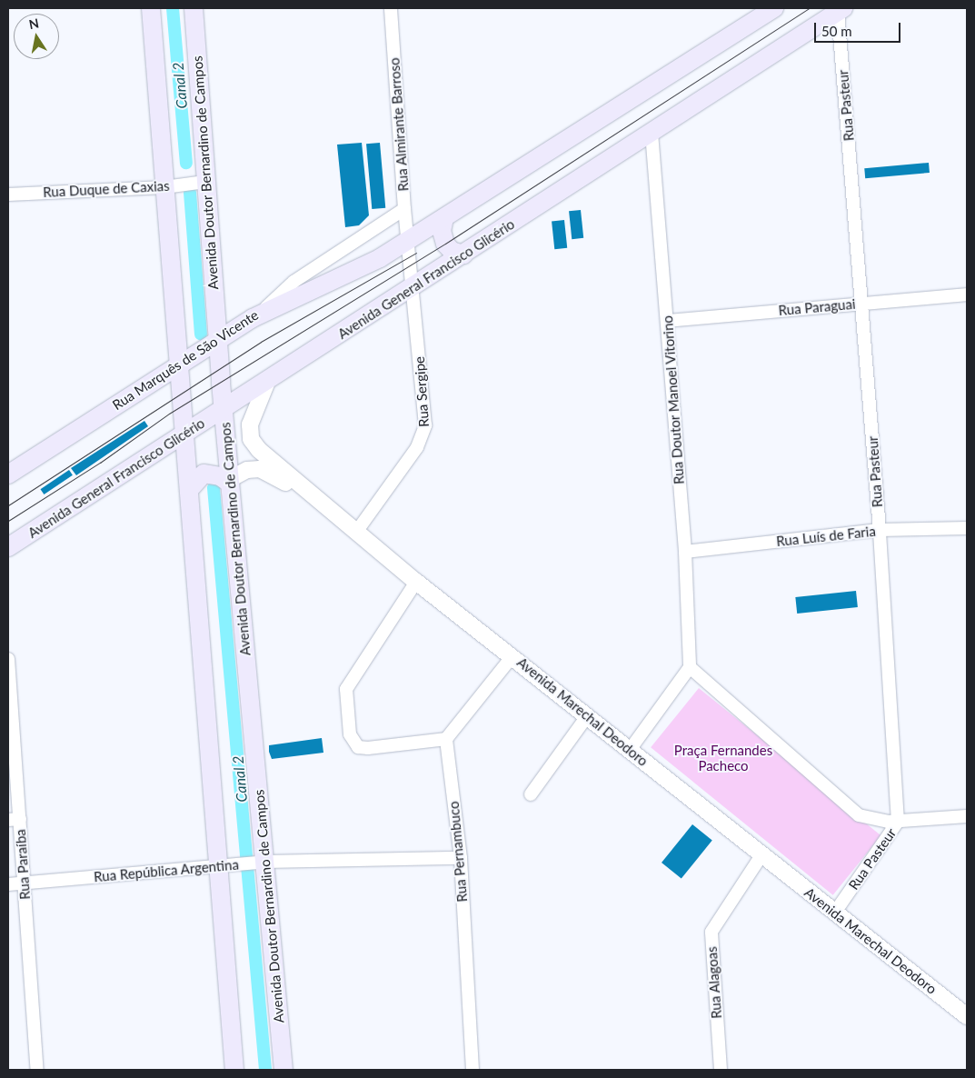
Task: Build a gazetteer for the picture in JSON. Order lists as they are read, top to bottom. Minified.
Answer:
{"streets":{"main road":["Avenida Doutor Bernardino de Campos","Avenida General Francisco Glicério","Rua Marquês de São Vicente"],"street":["Rua Pasteur","Rua Almirante Barroso","Rua Duque de Caxias","Rua Paraguai","Rua Sergipe","Rua Doutor Manoel Vitorino","Rua Luís de Faria","Avenida Marechal Deodoro","Rua Pernambuco","Rua Paraíba","Rua República Argentina","Rua Alagoas"]},"crossings":[["Rua Pasteur","Avenida General Francisco Glicério"],["Rua Pasteur","Rua Paraguai"],["Rua Pasteur","Rua Luís de Faria"],["Rua Pasteur","Avenida Marechal Deodoro"],["Rua Almirante Barroso","Avenida General Francisco Glicério"],["Rua Almirante Barroso","Rua Marquês de São Vicente"],["Rua Almirante Barroso","Rua Sergipe"],["Avenida Doutor Bernardino de Campos","Rua Duque de Caxias"],["Avenida Doutor Bernardino de Campos","Avenida General Francisco Glicério"],["Avenida Doutor Bernardino de Campos","Rua Marquês de São Vicente"],["Avenida Doutor Bernardino de Campos","Rua República Argentina"],["Avenida General Francisco Glicério","Rua Sergipe"],["Avenida General Francisco Glicério","Rua Doutor Manoel Vitorino"],["Avenida General Francisco Glicério","Avenida Marechal Deodoro"],["Rua Paraguai","Rua Doutor Manoel Vitorino"],["Rua Sergipe","Avenida Marechal Deodoro"],["Rua Doutor Manoel Vitorino","Rua Luís de Faria"],["Avenida Marechal Deodoro","Rua Alagoas"],["Rua Pernambuco","Rua República Argentina"],["Rua Paraíba","Rua República Argentina"]],"water":["Canal 2"],"parks":["Praça Fernandes Pacheco"],"scale_bar":"50 m","north":"top"}
